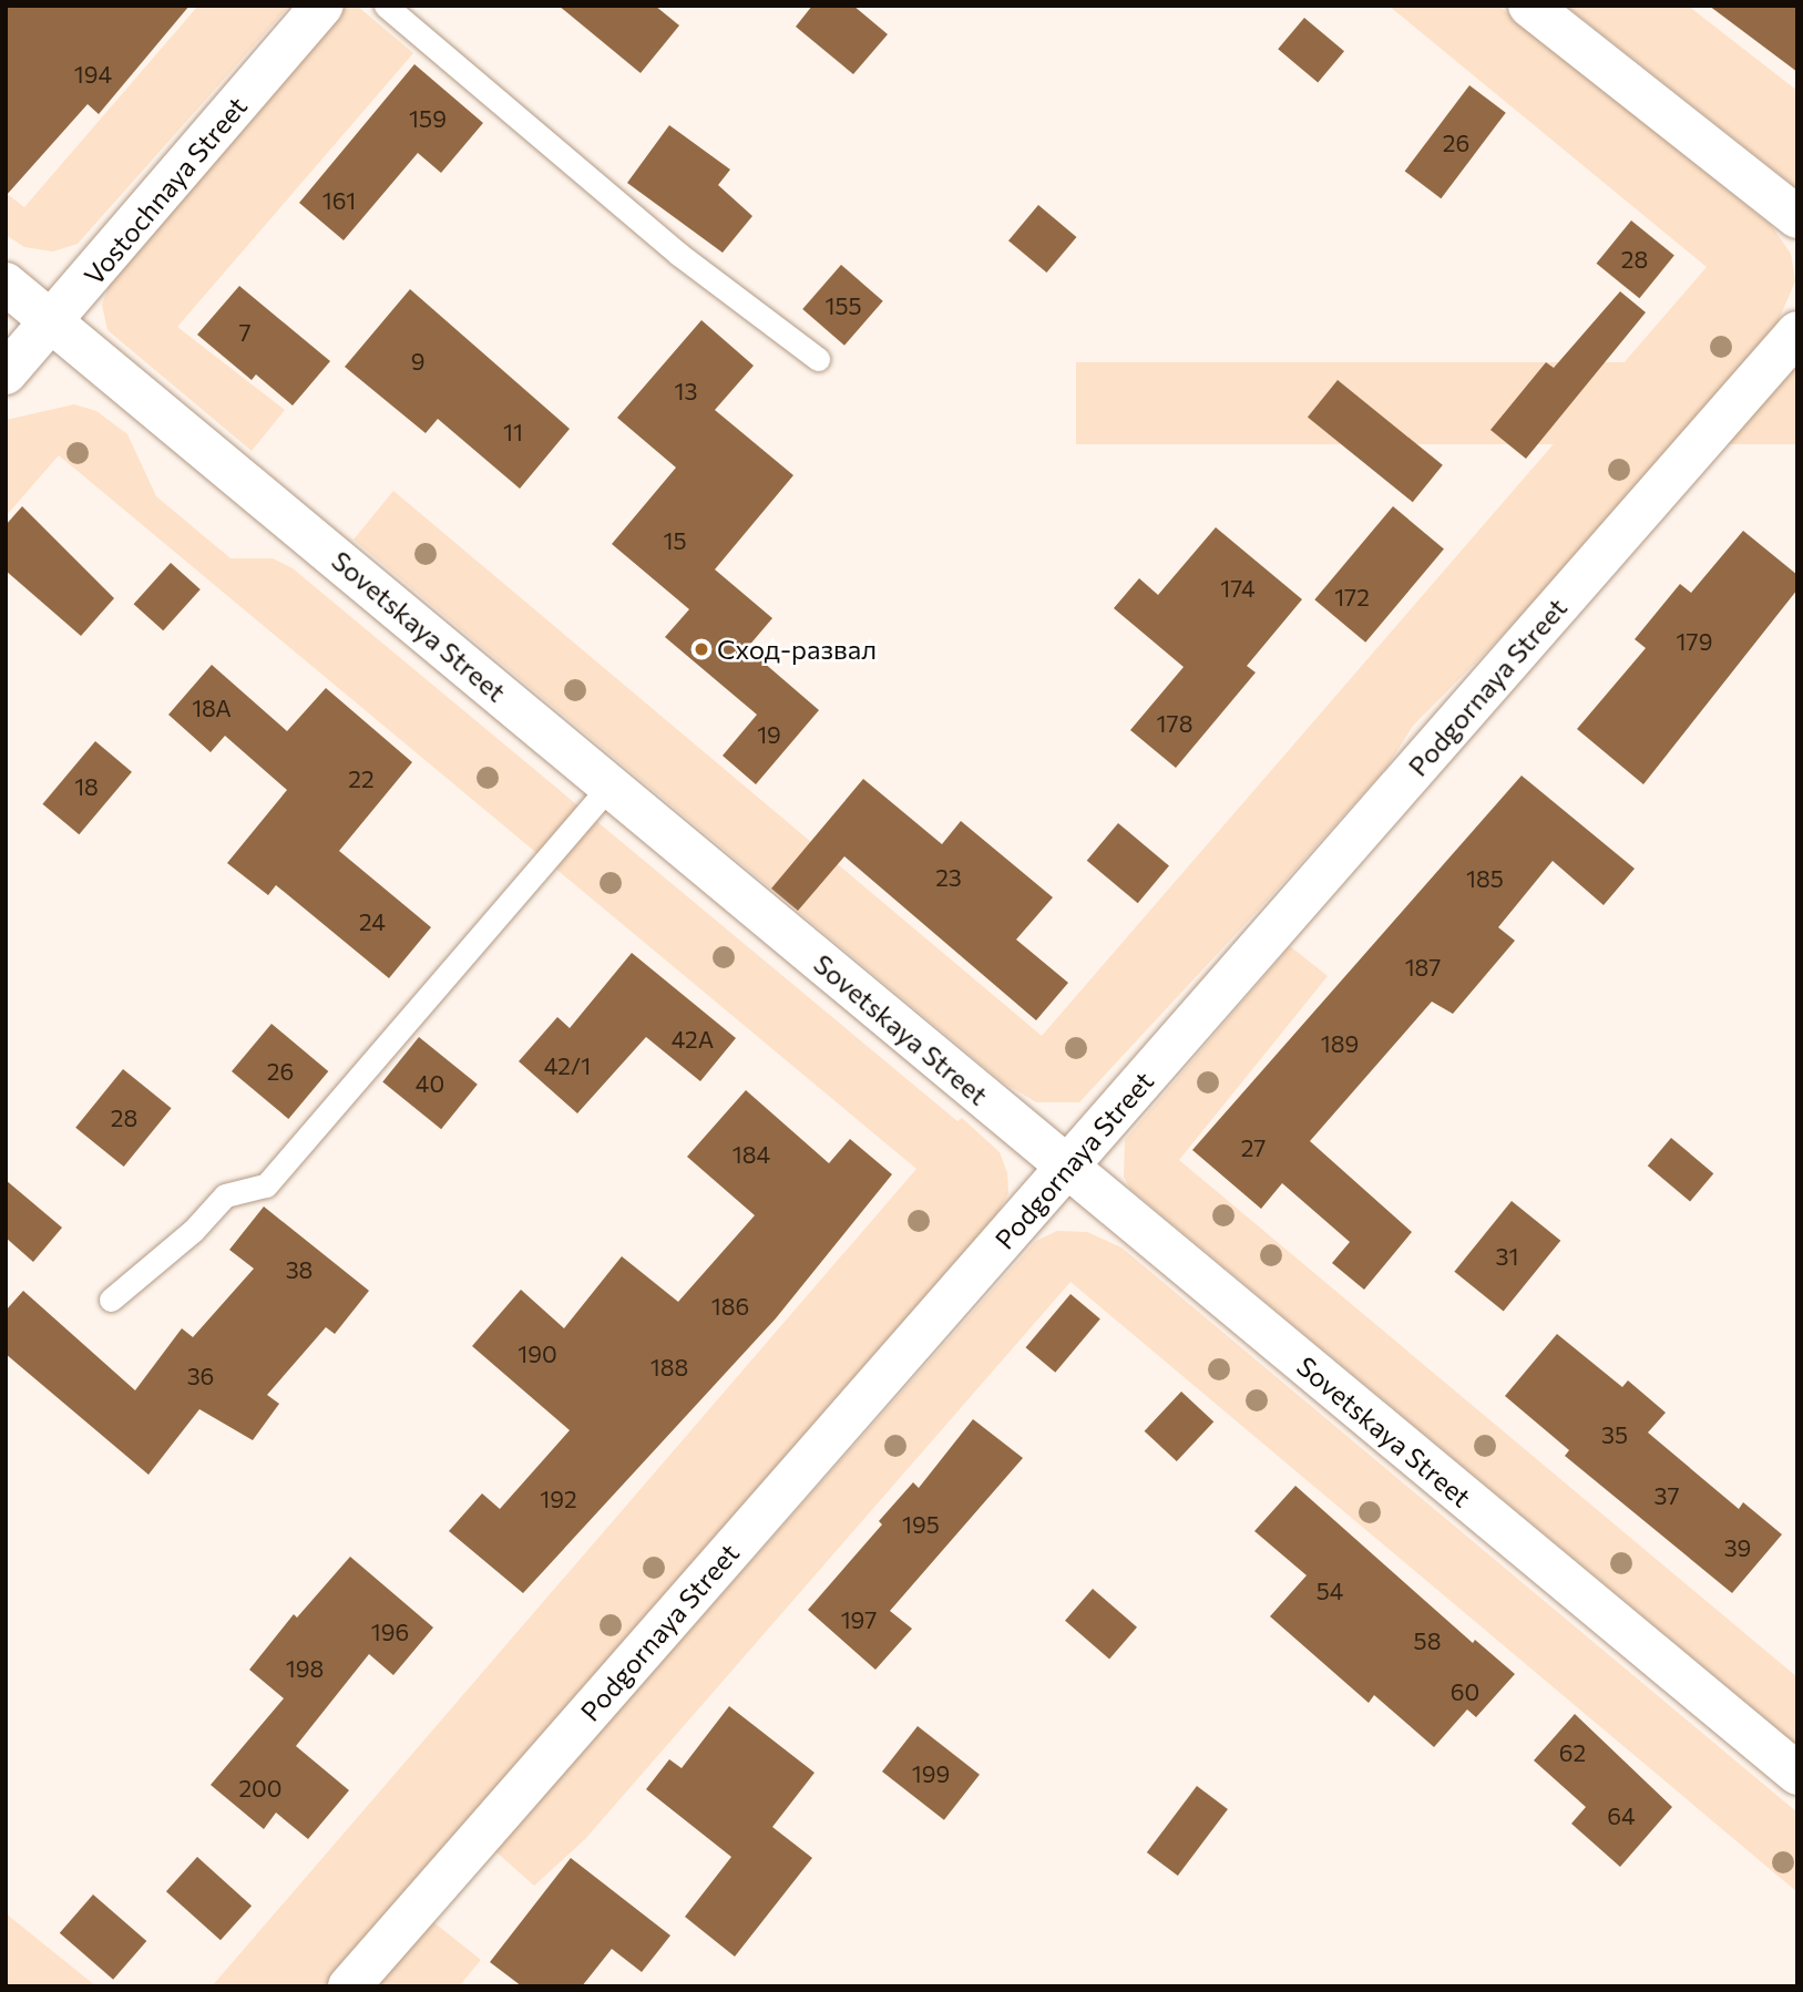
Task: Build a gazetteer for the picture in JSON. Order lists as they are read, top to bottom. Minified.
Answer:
{"streets":{"street":["Vostochnaya Street","Sovetskaya Street","Podgornaya Street"]},"crossings":[["Vostochnaya Street","Sovetskaya Street"],["Sovetskaya Street","Podgornaya Street"]],"places":["Сход-развал"],"house_numbers":["194","159","26","161","28","155","7","9","13","11","15","174","172","179","18А","178","19","22","18","23","185","24","187","42А","189","42/1","26","40","28","27","184","31","38","186","190","188","36","35","37","192","195","39","54","197","196","58","198","60","62","199","200","64"]}
